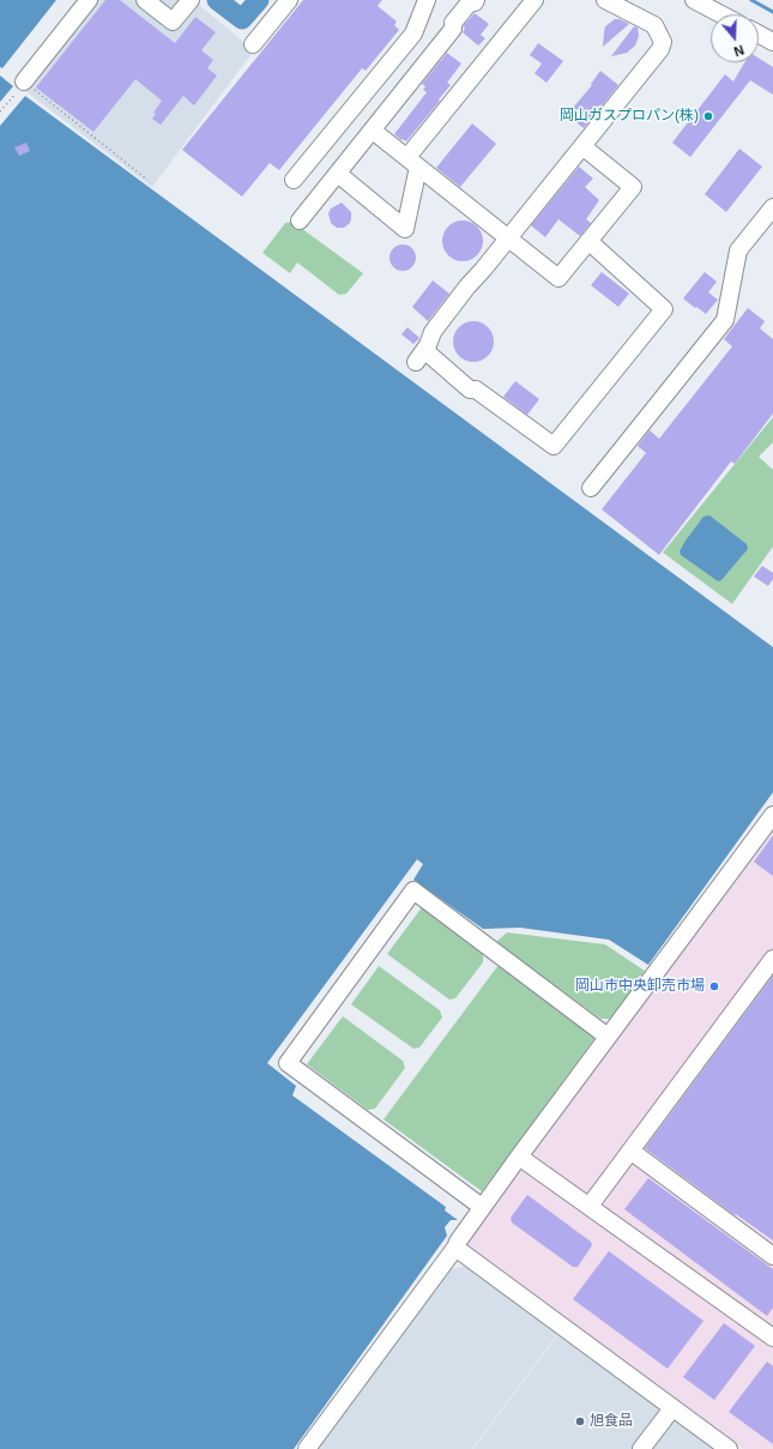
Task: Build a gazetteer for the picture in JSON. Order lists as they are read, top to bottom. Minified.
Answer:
{"places":["岡山ガスプロパン(株)","岡山市中央卸売市場","旭食品"],"north":"bottom"}
